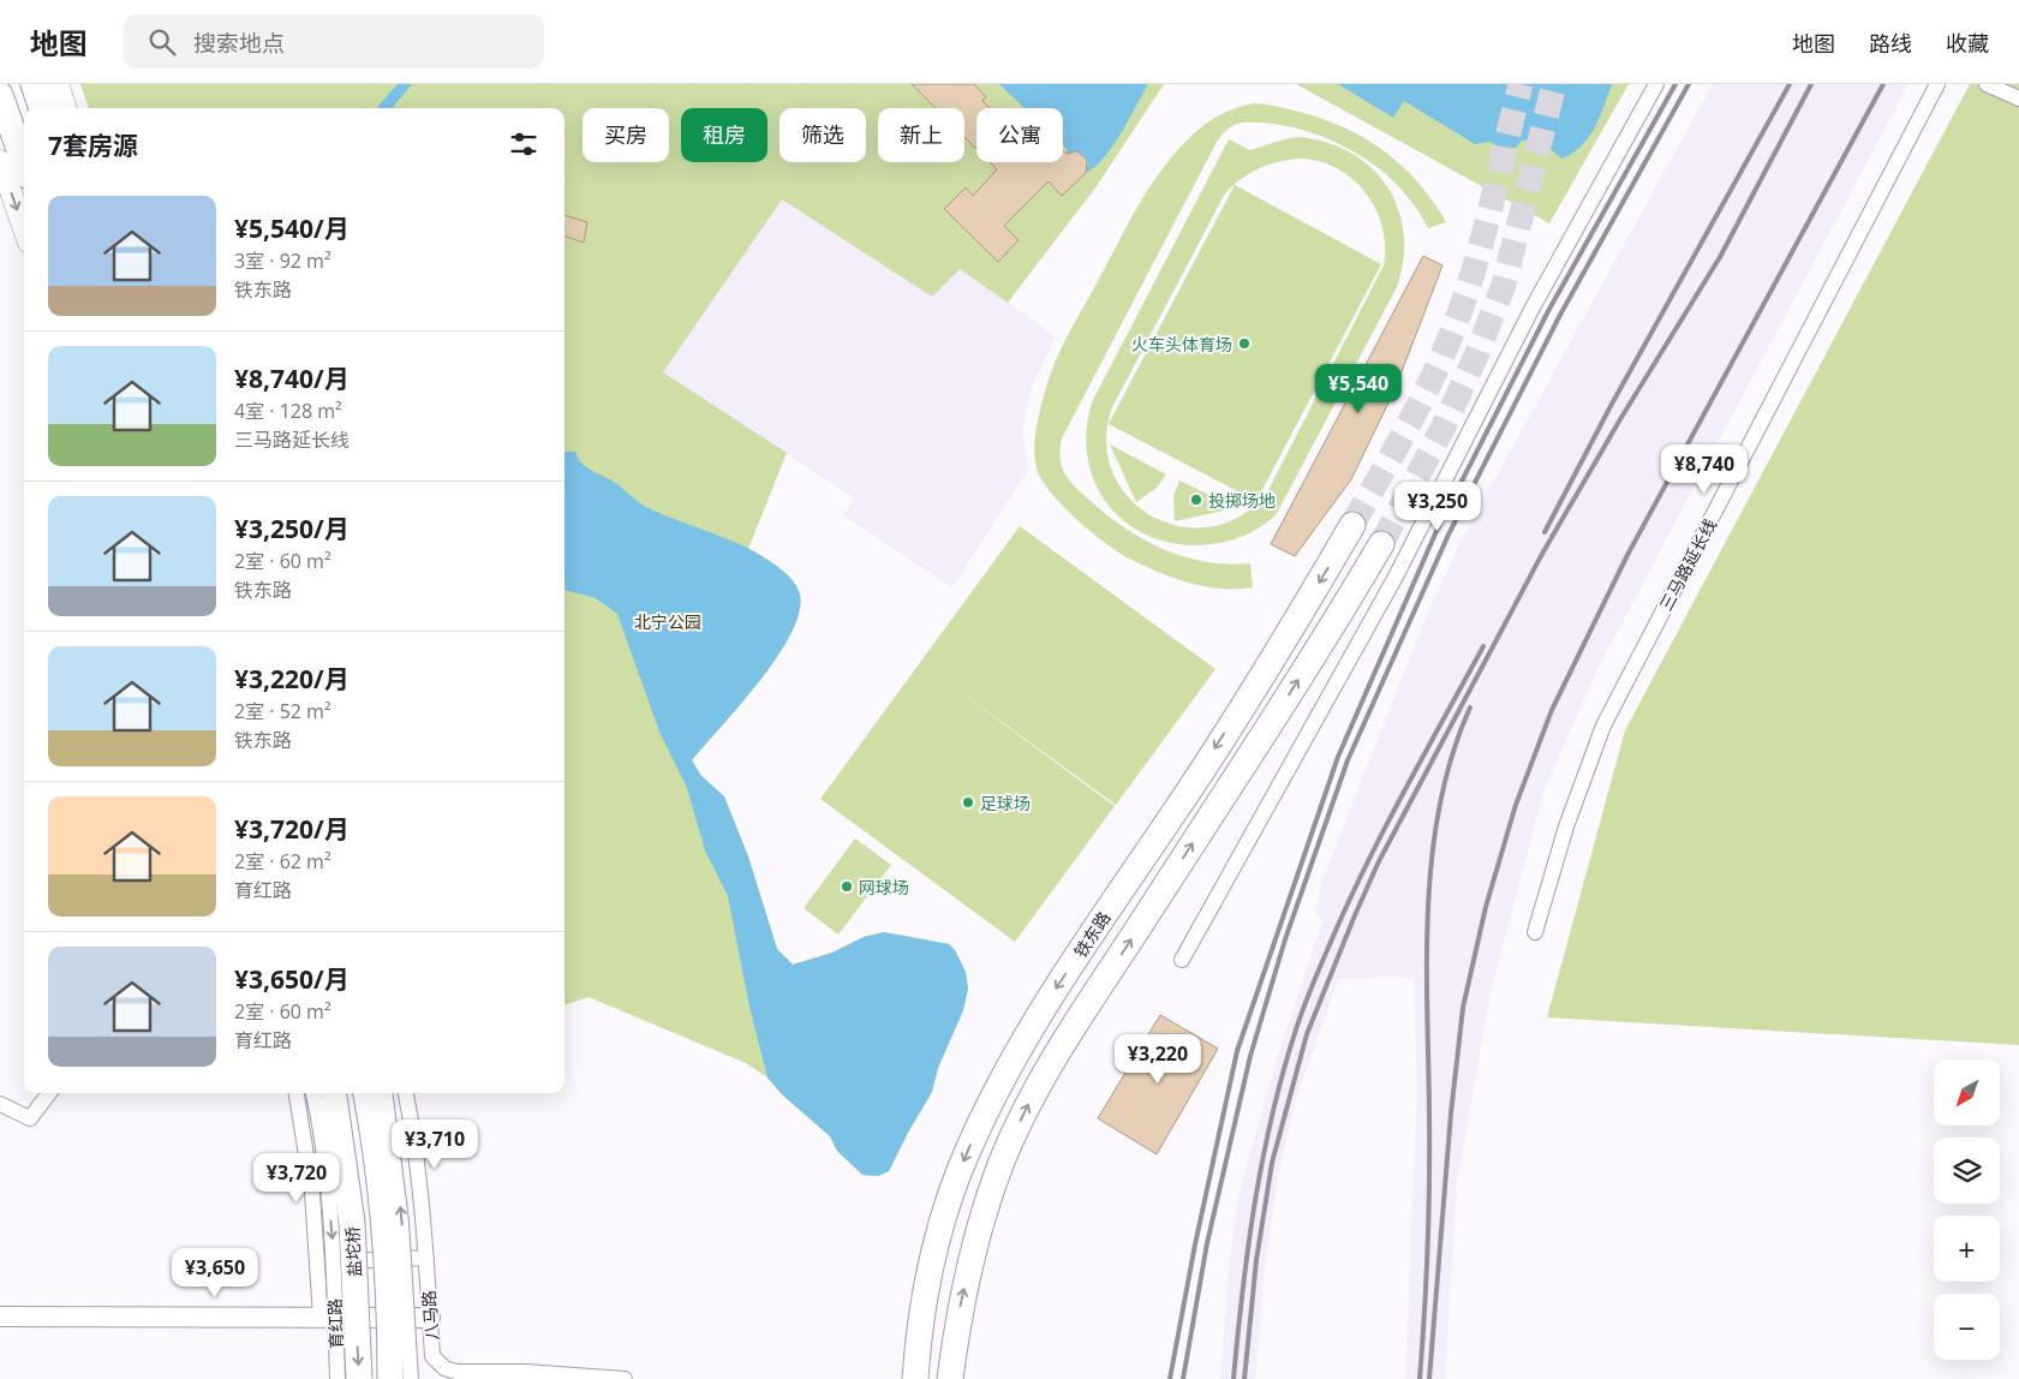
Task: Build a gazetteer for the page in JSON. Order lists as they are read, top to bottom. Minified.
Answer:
{"streets":{"highway":["铁东路","盐坨桥"],"street":["三马路延长线","八马路","育红路"]},"parks":["北宁公园"],"places":["火车头体育场","投掷场地","足球场","网球场"],"north":"bottom left","page":{"header":"地图","search":"搜索地点","nav":["地图","路线","收藏"],"chip":["买房","租房","筛选","新上","公寓"],"heading":"7套房源","list":[{"name":"¥5,540/月","note":"3室 · 92 m² · 铁东路"},{"name":"¥8,740/月","note":"4室 · 128 m² · 三马路延长线"},{"name":"¥3,250/月","note":"2室 · 60 m² · 铁东路"},{"name":"¥3,220/月","note":"2室 · 52 m² · 铁东路"},{"name":"¥3,720/月","note":"2室 · 62 m² · 育红路"},{"name":"¥3,650/月","note":"2室 · 60 m² · 育红路"}],"price":["¥5,540","¥8,740","¥3,250","¥3,220","¥3,710","¥3,720","¥3,650"],"map_buttons":["+","−"]}}
